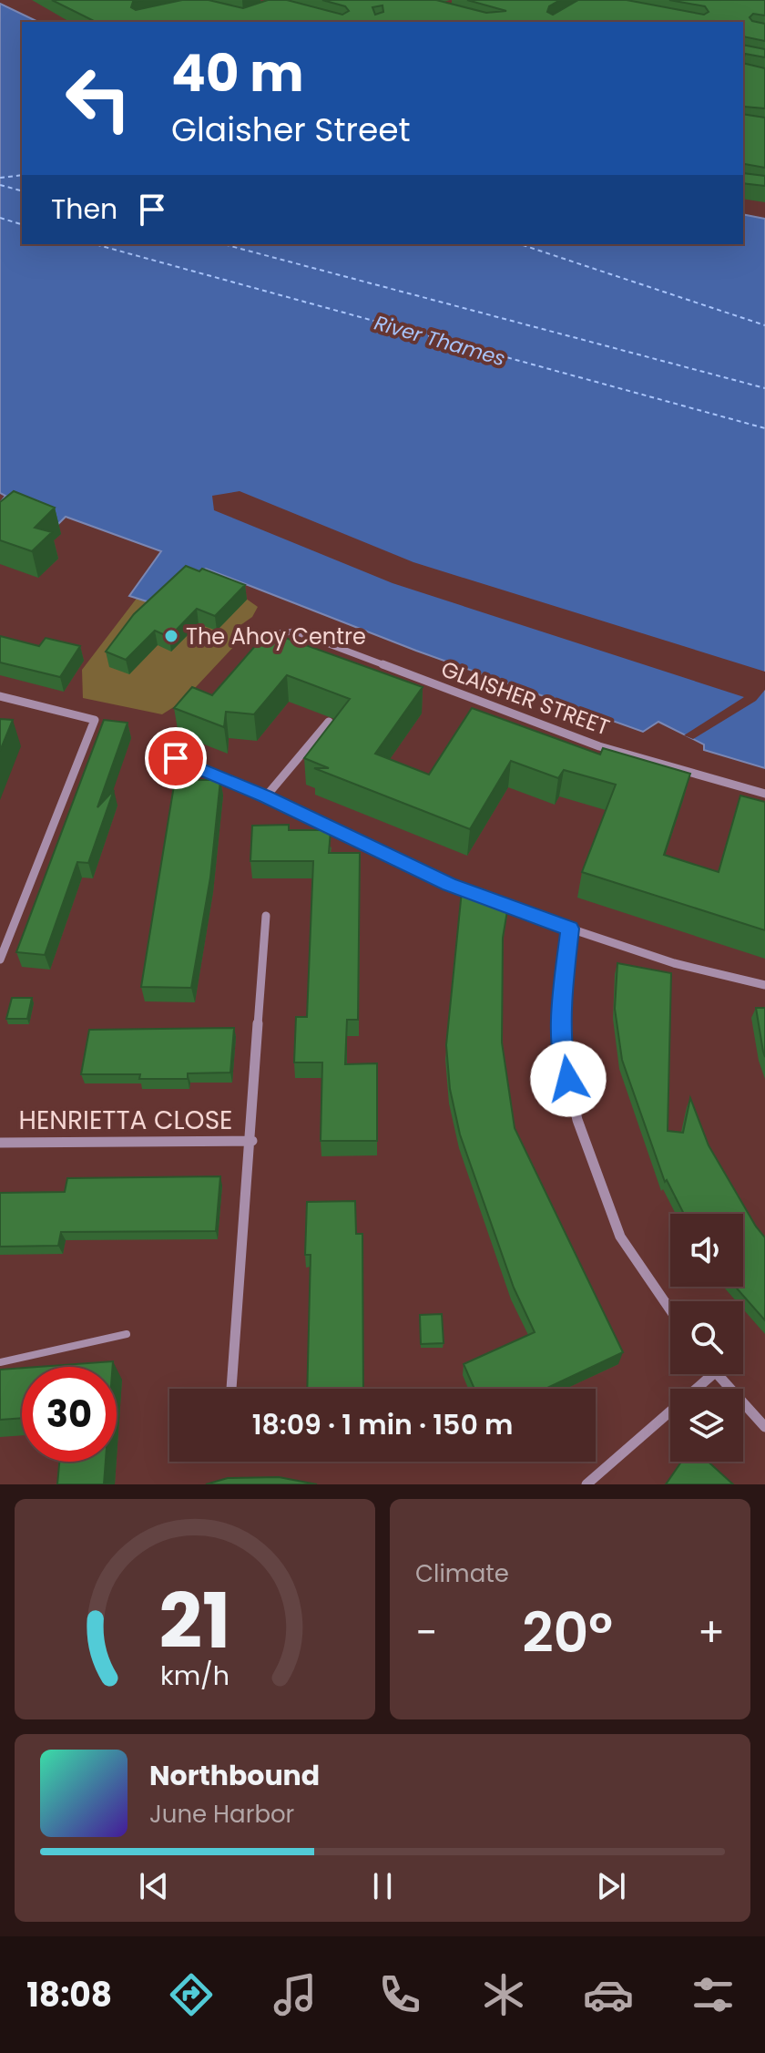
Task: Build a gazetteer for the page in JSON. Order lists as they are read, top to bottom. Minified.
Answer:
{"streets":{"street":["GLAISHER STREET","HENRIETTA CLOSE"]},"water":["River Thames"],"places":["The Ahoy Centre"],"page":{"turn":["40 m","Glaisher Street"],"then":"Then","limit":"30","trip":"18:09 · 1 min · 150 m","tile":"Climate","heat":["−","20°","+"],"song":["Northbound","June Harbor"],"tabs":"18:08","gauge":["21","km/h"]}}
